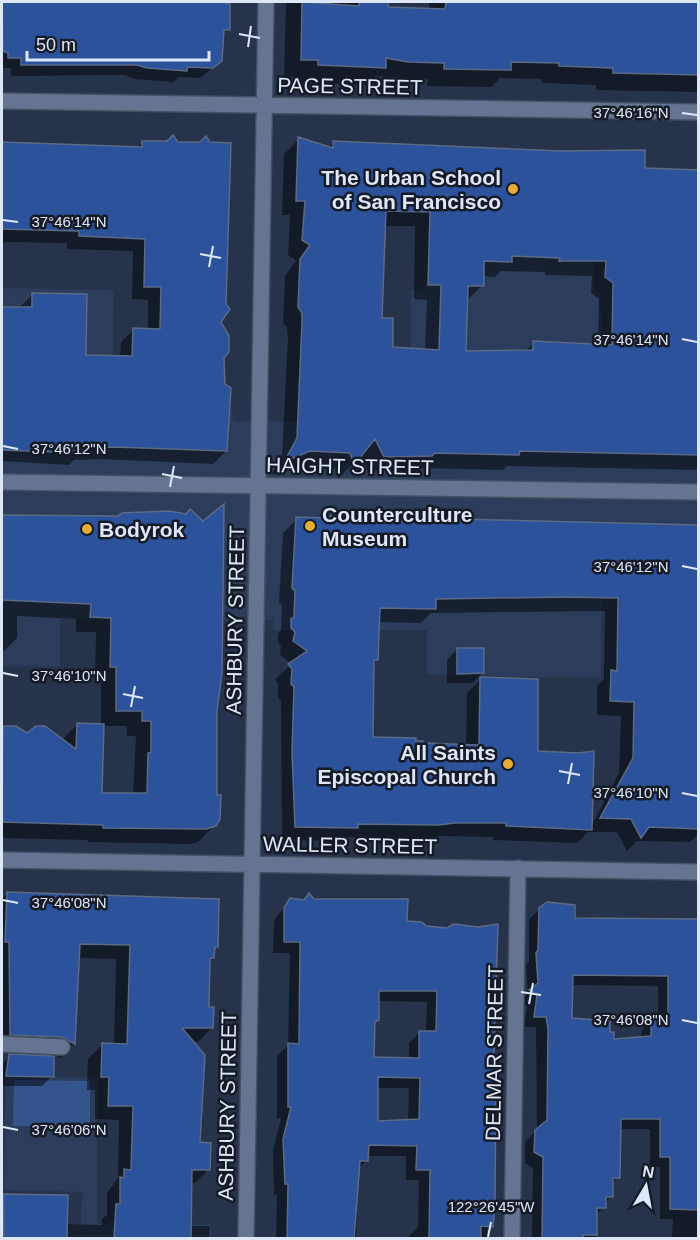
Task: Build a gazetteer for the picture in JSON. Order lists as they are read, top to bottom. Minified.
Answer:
{"streets":{"street":["PAGE STREET","HAIGHT STREET","ASHBURY STREET","WALLER STREET","DELMAR STREET"]},"crossings":[["PAGE STREET","ASHBURY STREET"],["HAIGHT STREET","ASHBURY STREET"],["ASHBURY STREET","WALLER STREET"],["WALLER STREET","DELMAR STREET"]],"places":["The Urban School of San Francisco","Counterculture Museum","Bodyrok","All Saints Episcopal Church"],"scale_bar":"50 m","north":"top","coordinates":["37°46'16\"N","37°46'14\"N","37°46'12\"N","37°46'10\"N","37°46'08\"N","37°46'06\"N","122°26'45\"W"]}
